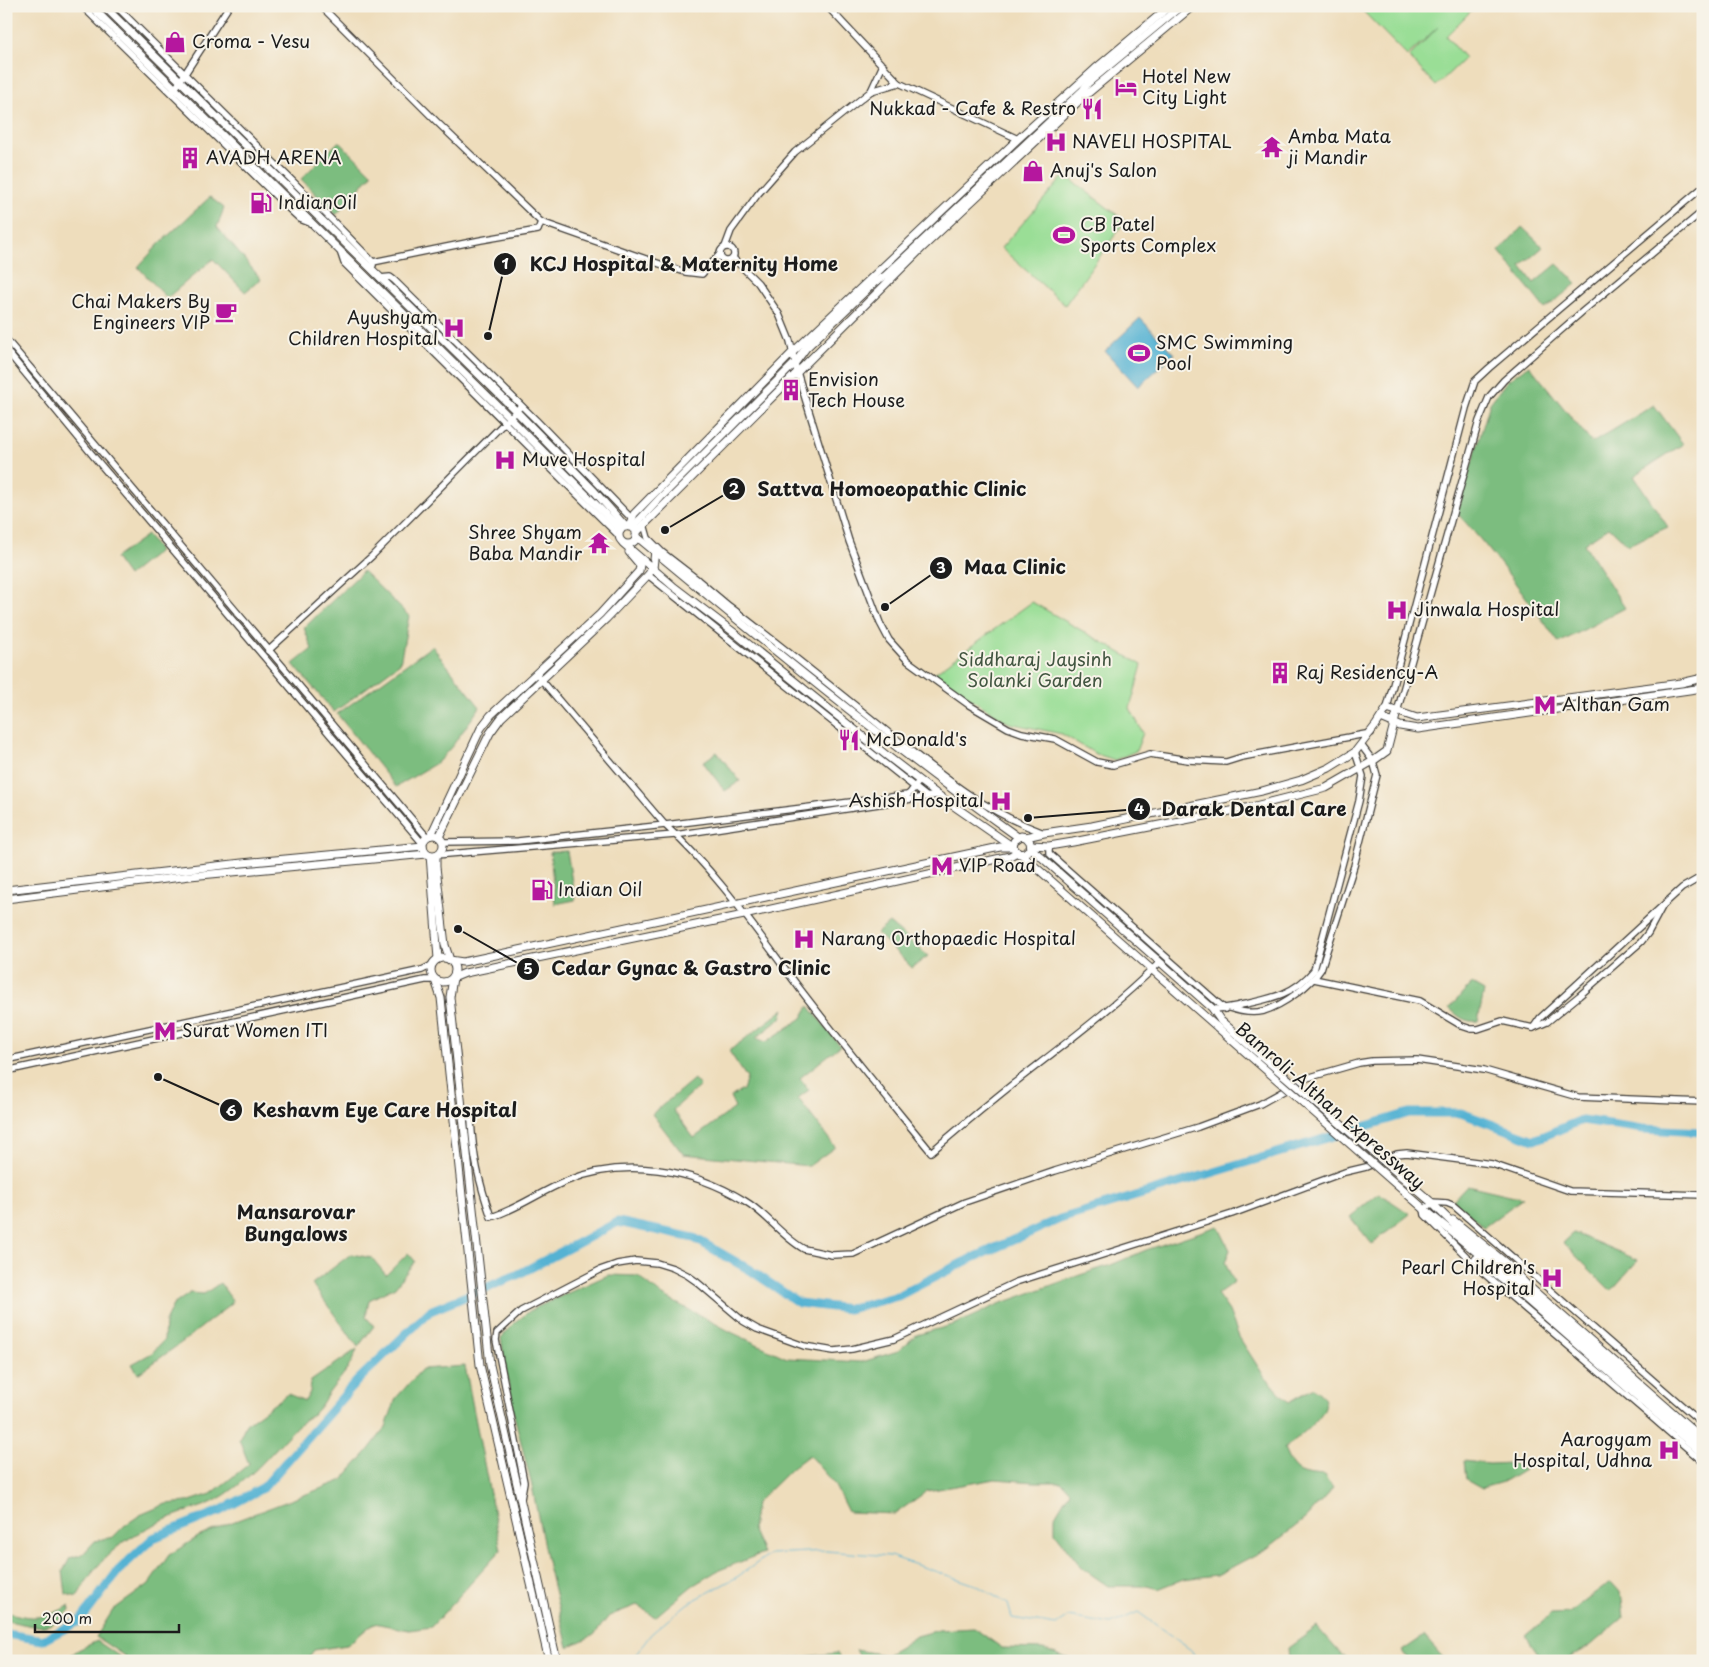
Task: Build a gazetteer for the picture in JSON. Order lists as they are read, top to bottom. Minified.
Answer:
{"streets":{"main road":["Bamroli-Althan Expressway"]},"districts":["Mansarovar Bungalows"],"parks":["Siddharaj Jaysinh Solanki Garden"],"places":{"shop":["Croma - Vesu","Anuj's Salon"],"hotel":["Hotel New City Light"],"restaurant":["Nukkad - Cafe & Restro","McDonald's"],"hospital":["NAVELI HOSPITAL","Ayushyam Children Hospital","Muve Hospital","Jinwala Hospital","Ashish Hospital","Narang Orthopaedic Hospital","Pearl Children's Hospital","Aarogyam Hospital, Udhna"],"temple":["Amba Mata ji Mandir","Shree Shyam Baba Mandir"],"building":["AVADH ARENA","Envision Tech House","Raj Residency-A"],"fuel station":["IndianOil","Indian Oil"],"sports":["CB Patel Sports Complex","SMC Swimming Pool"],"cafe":["Chai Makers By Engineers VIP"],"other":["KCJ Hospital & Maternity Home","Sattva Homoeopathic Clinic","Maa Clinic","Darak Dental Care","Cedar Gynac & Gastro Clinic","Keshavm Eye Care Hospital"],"metro station":["Althan Gam","VIP Road","Surat Women ITI"]},"scale_bar":"200 m"}
